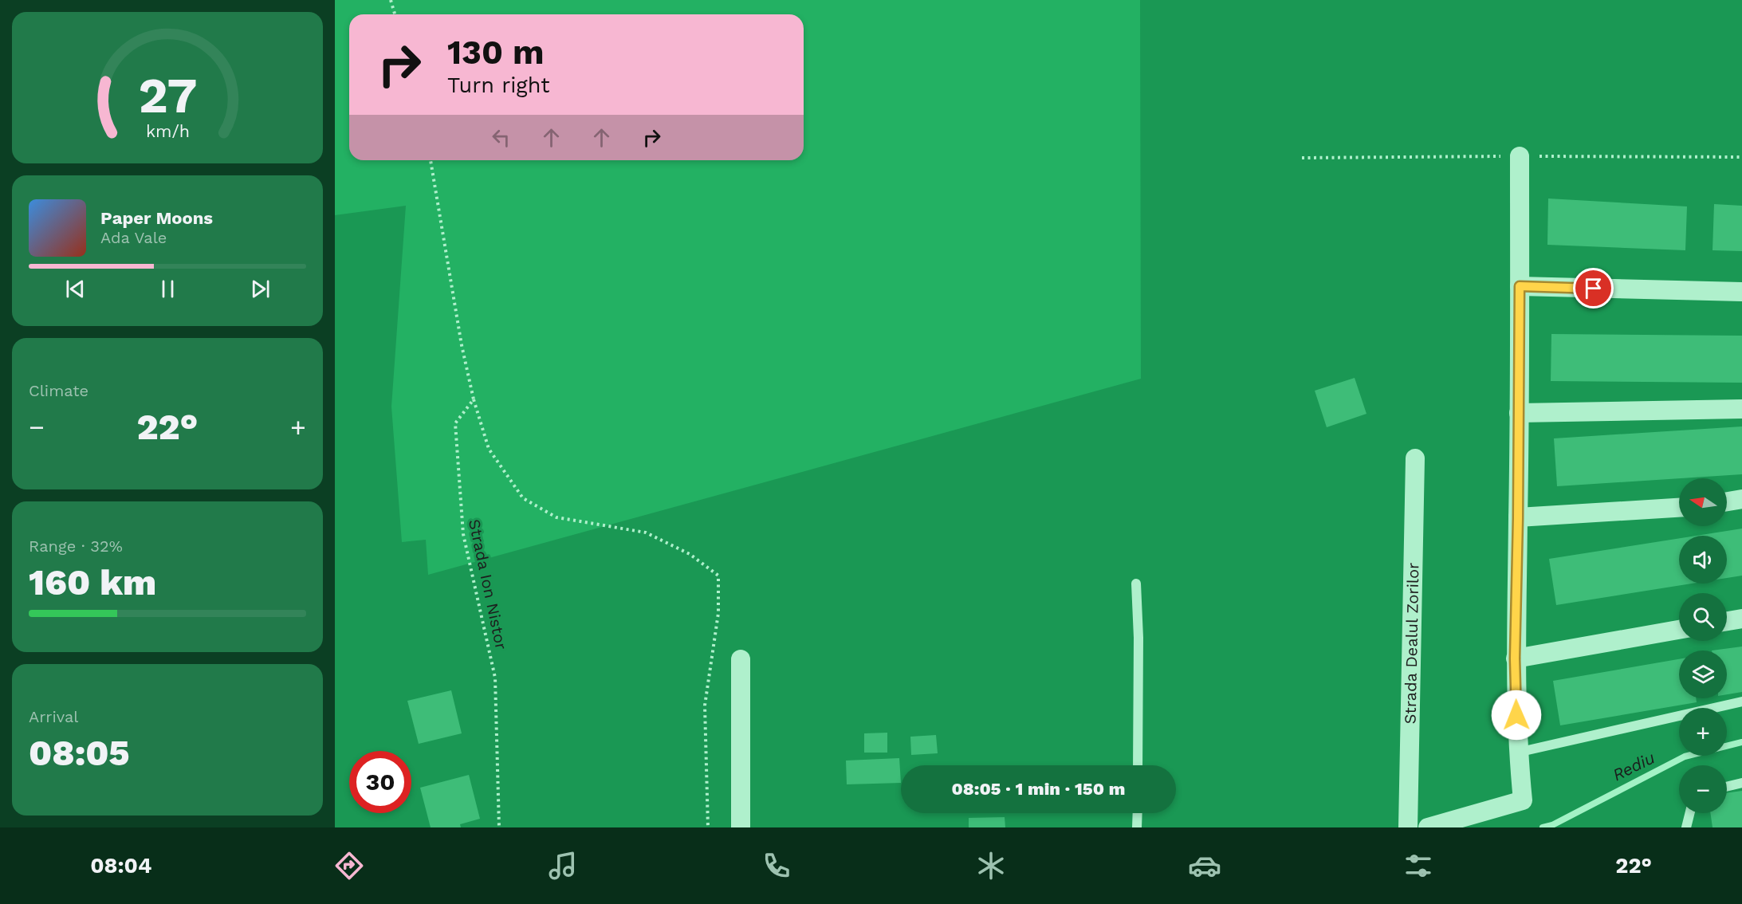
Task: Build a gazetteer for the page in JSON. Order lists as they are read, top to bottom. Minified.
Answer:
{"streets":{"street":["Strada Dealul Zorilor"],"path":["Strada Ion Nistor"]},"water":["Rediu"],"north":"left","page":{"turn":["130 m","Turn right"],"song":["Paper Moons","Ada Vale"],"tile":["Climate",["Range · 32%","160 km"],["Arrival","08:05"]],"heat":["−","22°","+"],"map_buttons":["+","−"],"limit":"30","trip":"08:05 · 1 min · 150 m","tabs":["08:04","22°"],"gauge":["27","km/h"]}}
